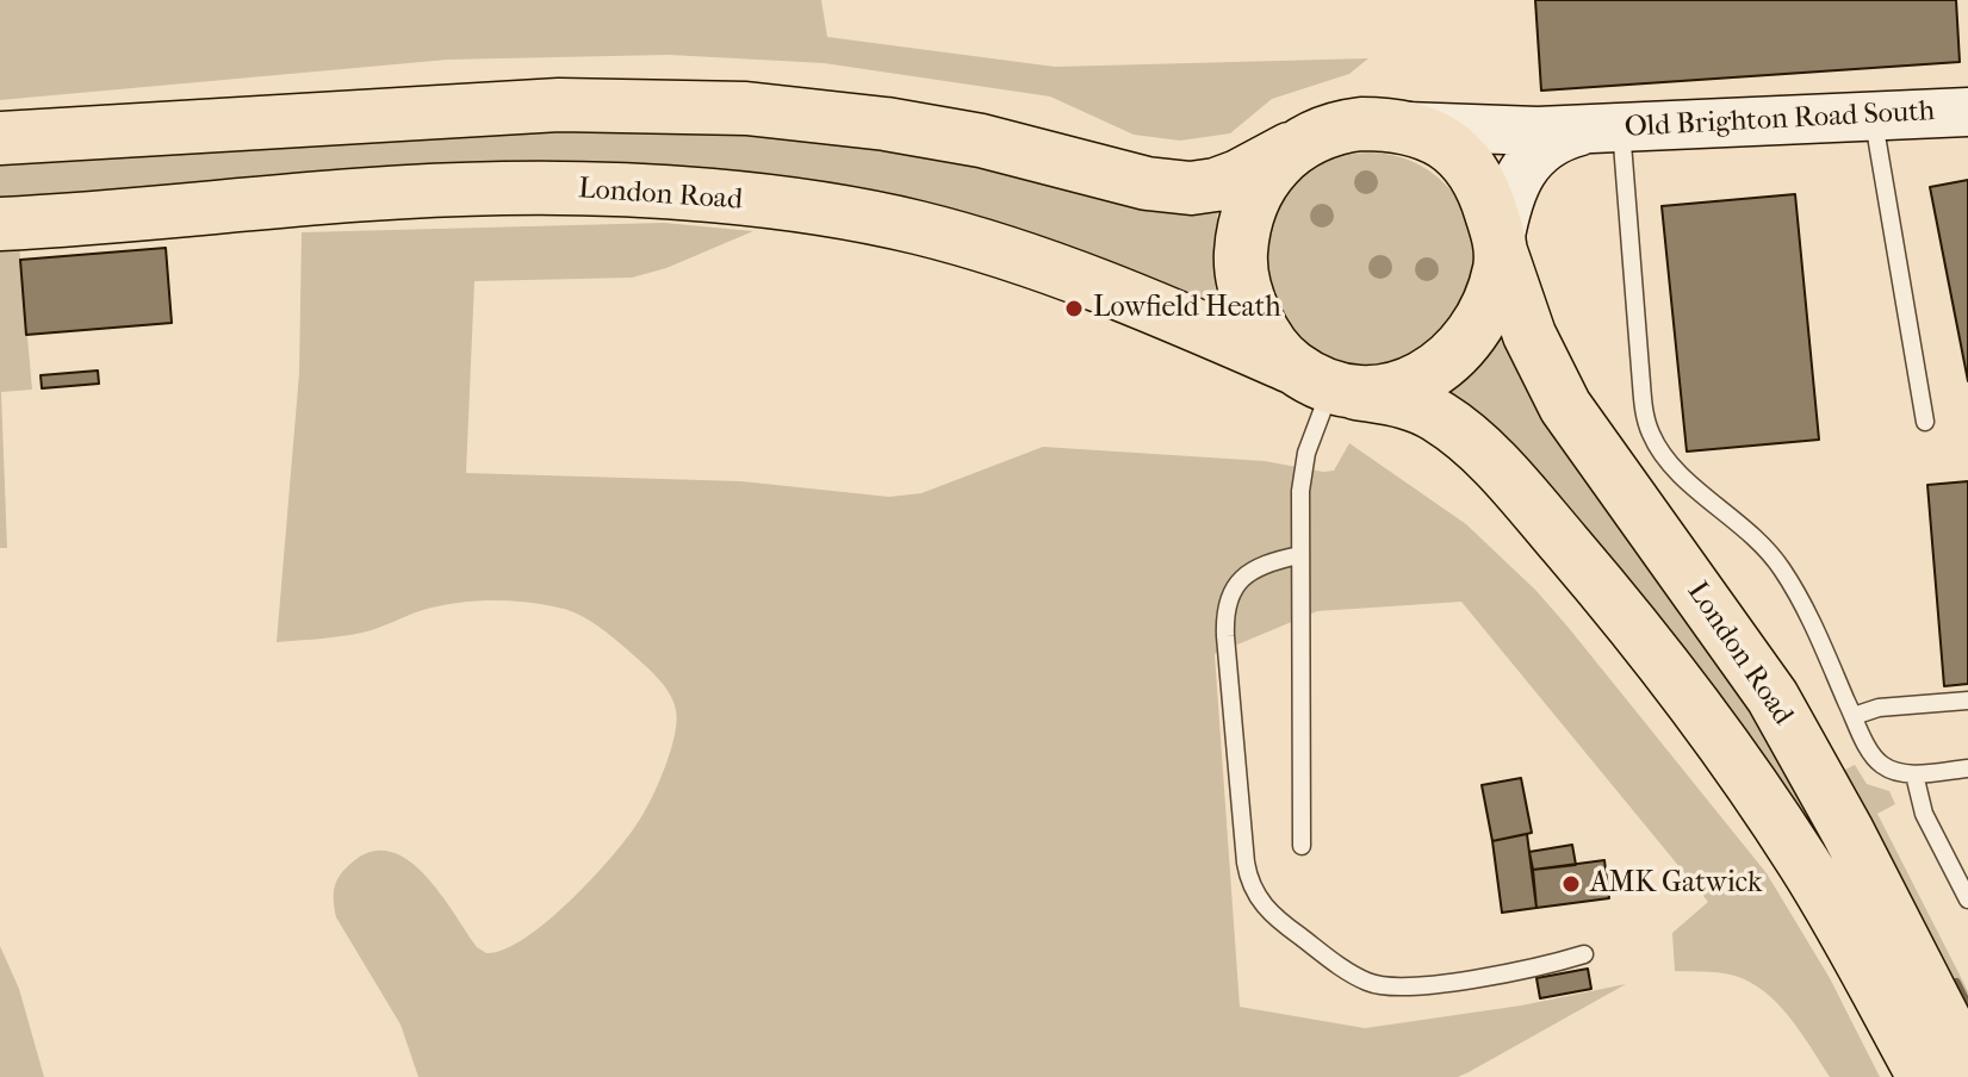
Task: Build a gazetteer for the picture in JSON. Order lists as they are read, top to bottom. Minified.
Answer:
{"streets":{"main road":["London Road"],"street":["Old Brighton Road South"]},"crossings":[["Old Brighton Road South","London Road"]],"places":["Lowfield Heath","AMK Gatwick"]}
